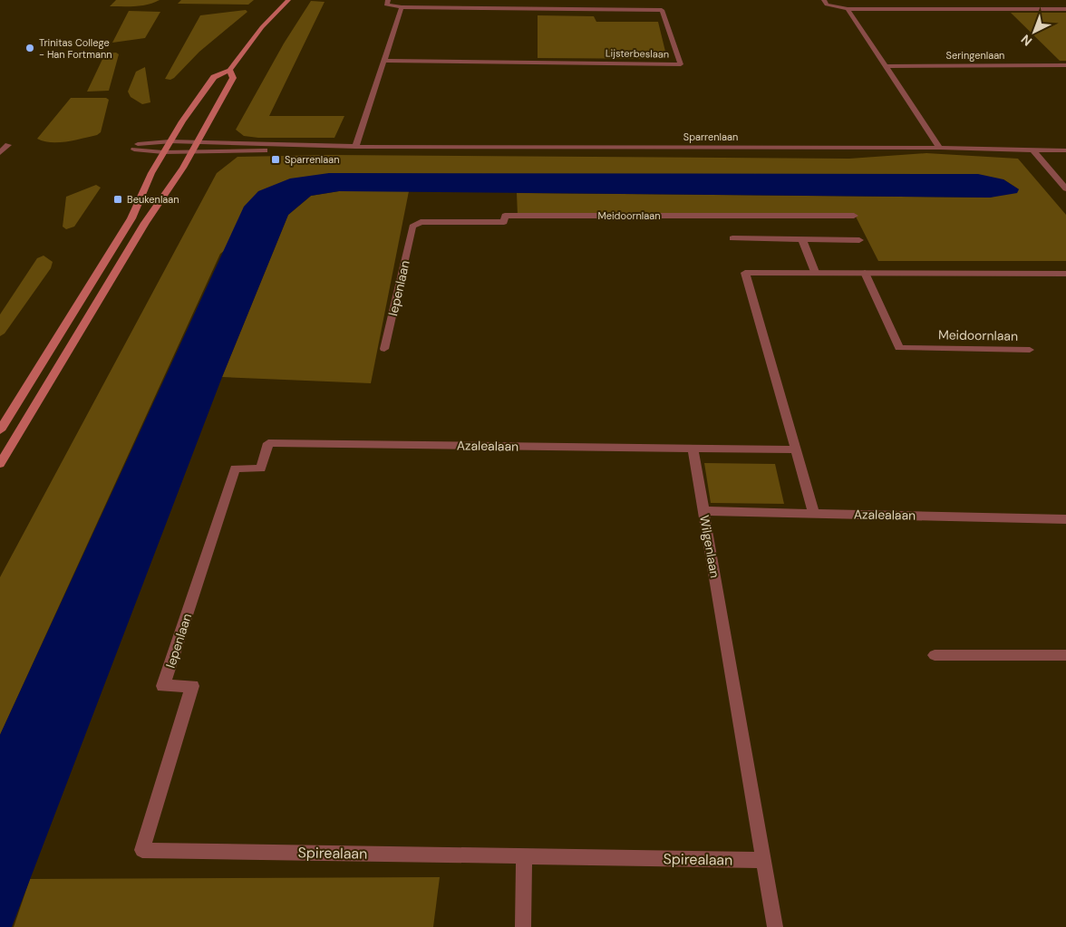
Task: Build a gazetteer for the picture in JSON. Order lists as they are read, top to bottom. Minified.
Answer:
{"streets":{"street":["Lijsterbeslaan","Seringenlaan","Sparrenlaan","Meidoornlaan","Iepenlaan","Azalealaan","Wilgenlaan","Spirealaan"]},"crossings":[["Meidoornlaan","Iepenlaan"],["Iepenlaan","Azalealaan"],["Iepenlaan","Spirealaan"],["Azalealaan","Wilgenlaan"],["Wilgenlaan","Spirealaan"]],"places":{"other":["Trinitas College - Han Fortmann"],"transit":["Sparrenlaan","Beukenlaan"]},"north":"bottom left"}
